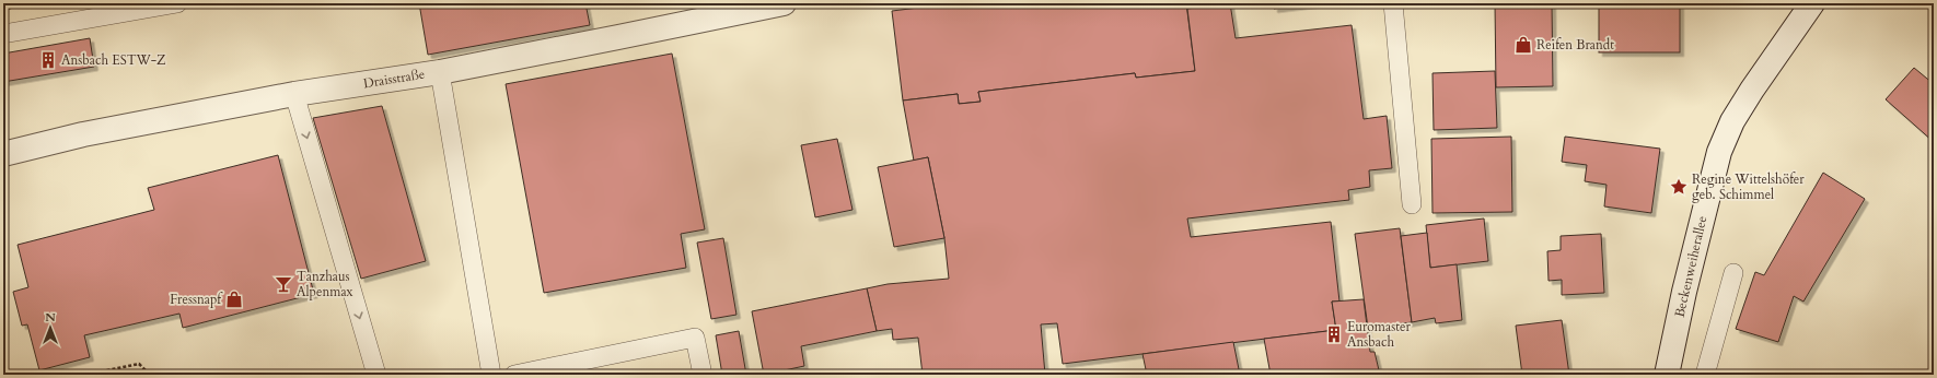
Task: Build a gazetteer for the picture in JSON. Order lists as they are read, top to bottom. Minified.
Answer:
{"streets":{"street":["Draisstraße","Beckenweiherallee"]},"places":{"shop":["Reifen Brandt","Fressnapf"],"building":["Ansbach ESTW-Z","Euromaster Ansbach"],"place":["Regine Wittelshöfer geb. Schimmel"],"bar":["Tanzhaus Alpenmax"]},"north":"top"}
